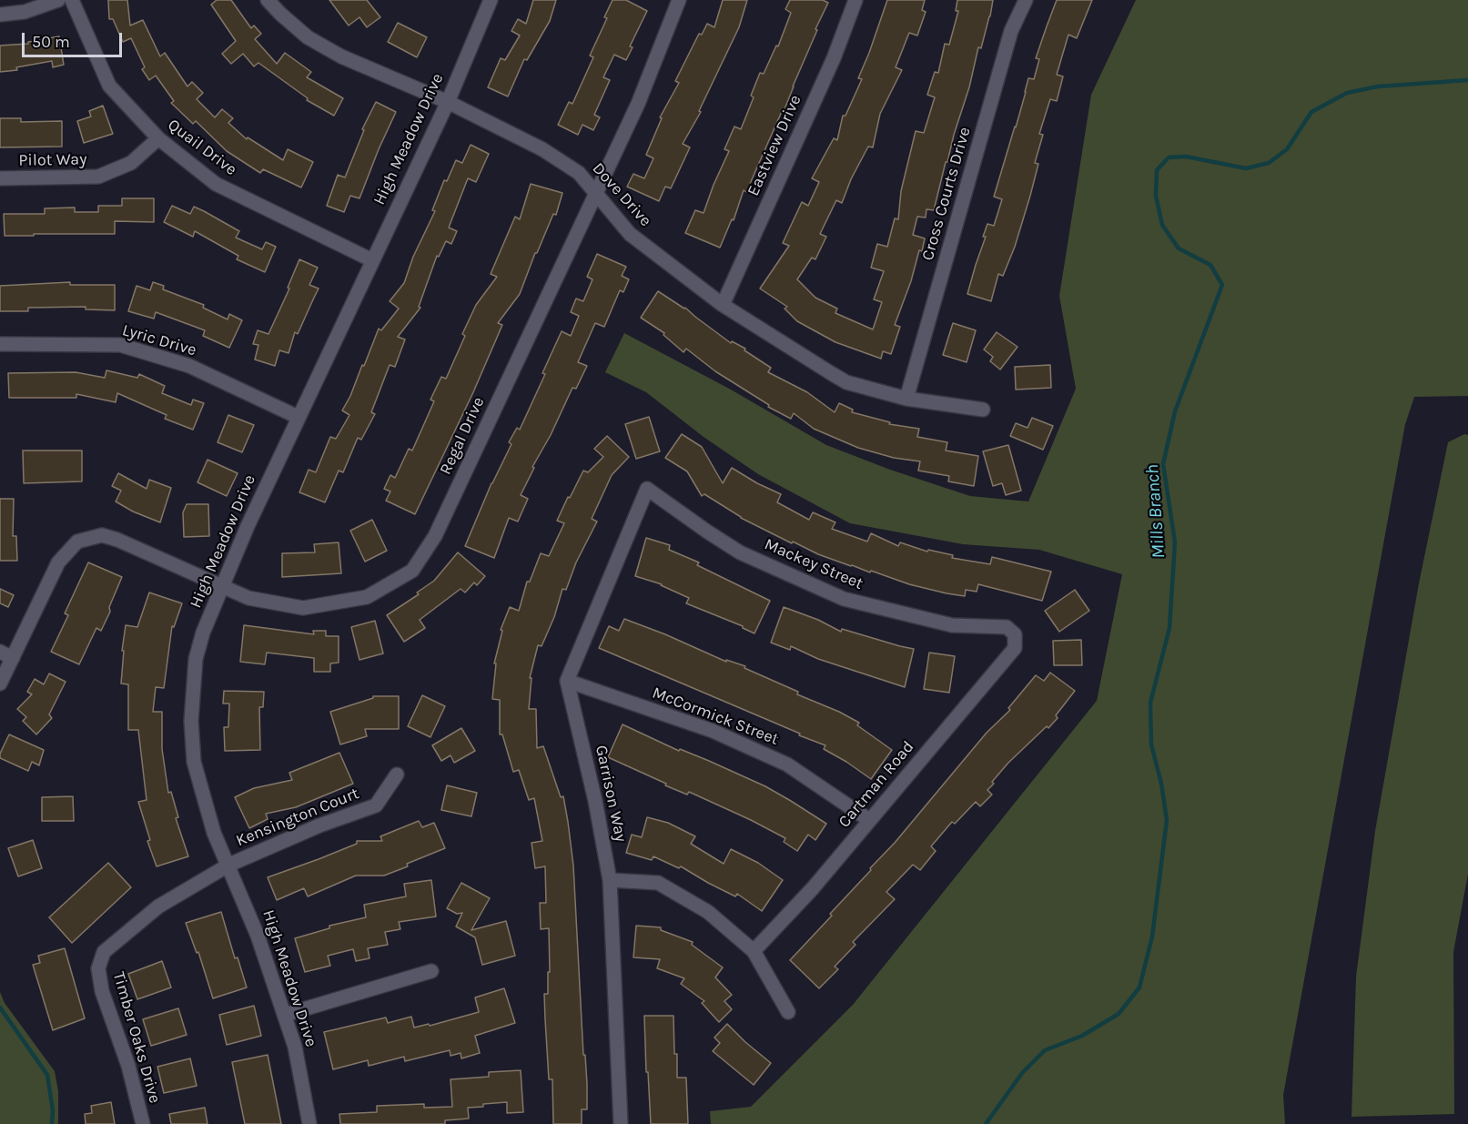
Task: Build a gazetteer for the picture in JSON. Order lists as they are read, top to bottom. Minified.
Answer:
{"streets":{"street":["High Meadow Drive","Eastview Drive","Quail Drive","Pilot Way","Cross Courts Drive","Dove Drive","Lyric Drive","Regal Drive","Mackey Street","McCormick Street","Cartman Road","Garrison Way","Kensington Court","Timber Oaks Drive"]},"crossings":[["High Meadow Drive","Quail Drive"],["High Meadow Drive","Dove Drive"],["High Meadow Drive","Lyric Drive"],["High Meadow Drive","Regal Drive"],["High Meadow Drive","Kensington Court"],["High Meadow Drive","Timber Oaks Drive"],["Eastview Drive","Dove Drive"],["Quail Drive","Pilot Way"],["Cross Courts Drive","Dove Drive"],["Dove Drive","Regal Drive"],["Mackey Street","McCormick Street"],["Mackey Street","Cartman Road"],["Mackey Street","Garrison Way"],["McCormick Street","Cartman Road"],["McCormick Street","Garrison Way"],["Kensington Court","Timber Oaks Drive"]],"water":["Mills Branch"],"scale_bar":"50 m"}
